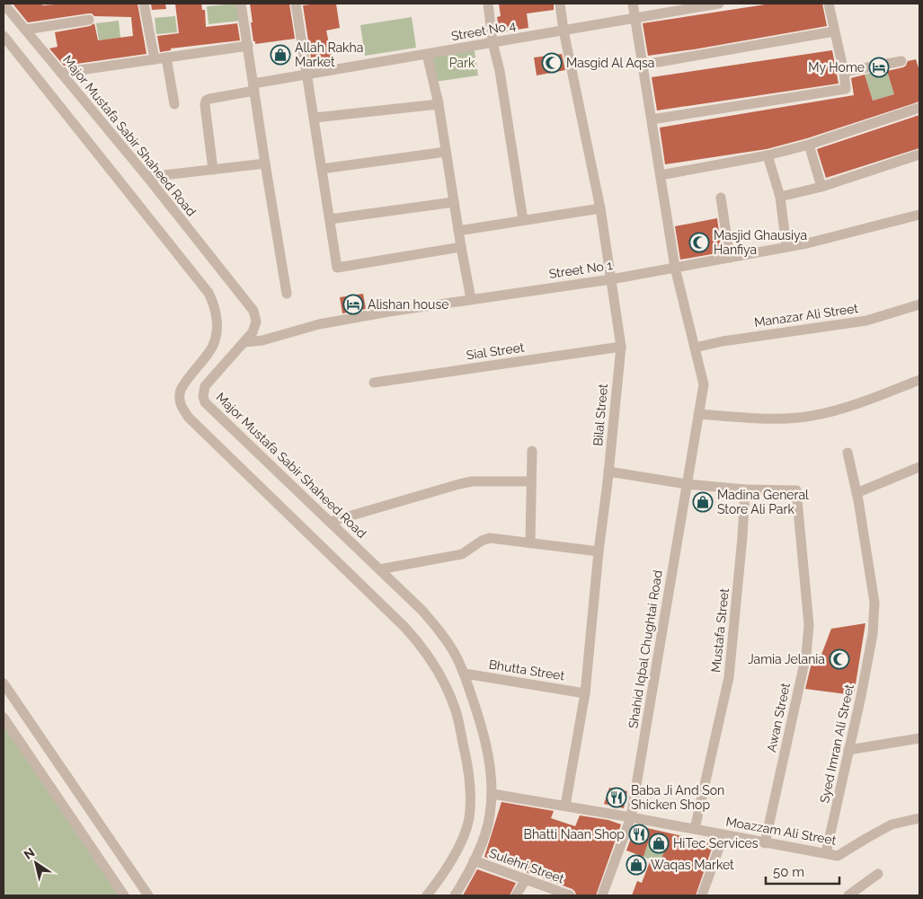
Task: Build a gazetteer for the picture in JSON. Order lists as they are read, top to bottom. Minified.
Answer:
{"streets":{"street":["Street No 4","Major Mustafa Sabir Shaheed Road","Street No 1","Manazar Ali Street","Sial Street","Bilal Street","Mustafa Street","Shahid Iqbal Chughtai Road","Bhutta Street","Awan Street","Syed Imran Ali Street","Moazzam Ali Street","Sulehri Street"]},"crossings":[["Street No 4","Bilal Street"],["Street No 4","Shahid Iqbal Chughtai Road"],["Major Mustafa Sabir Shaheed Road","Street No 1"],["Major Mustafa Sabir Shaheed Road","Bhutta Street"],["Major Mustafa Sabir Shaheed Road","Sulehri Street"],["Street No 1","Bilal Street"],["Street No 1","Shahid Iqbal Chughtai Road"],["Manazar Ali Street","Shahid Iqbal Chughtai Road"],["Sial Street","Bilal Street"],["Bilal Street","Bhutta Street"],["Mustafa Street","Awan Street"],["Mustafa Street","Moazzam Ali Street"],["Shahid Iqbal Chughtai Road","Moazzam Ali Street"],["Awan Street","Moazzam Ali Street"],["Syed Imran Ali Street","Moazzam Ali Street"]],"parks":["Park"],"places":{"shop":["Allah Rakha Market","Madina General Store Ali Park","HiTec Services","Waqas Market"],"mosque":["Masgid Al Aqsa","Masjid Ghausiya Hanfiya","Jamia Jelania"],"hotel":["My Home","Alishan house"],"restaurant":["Baba Ji And Son Shicken Shop","Bhatti Naan Shop"]},"scale_bar":"50 m","north":"top left"}
